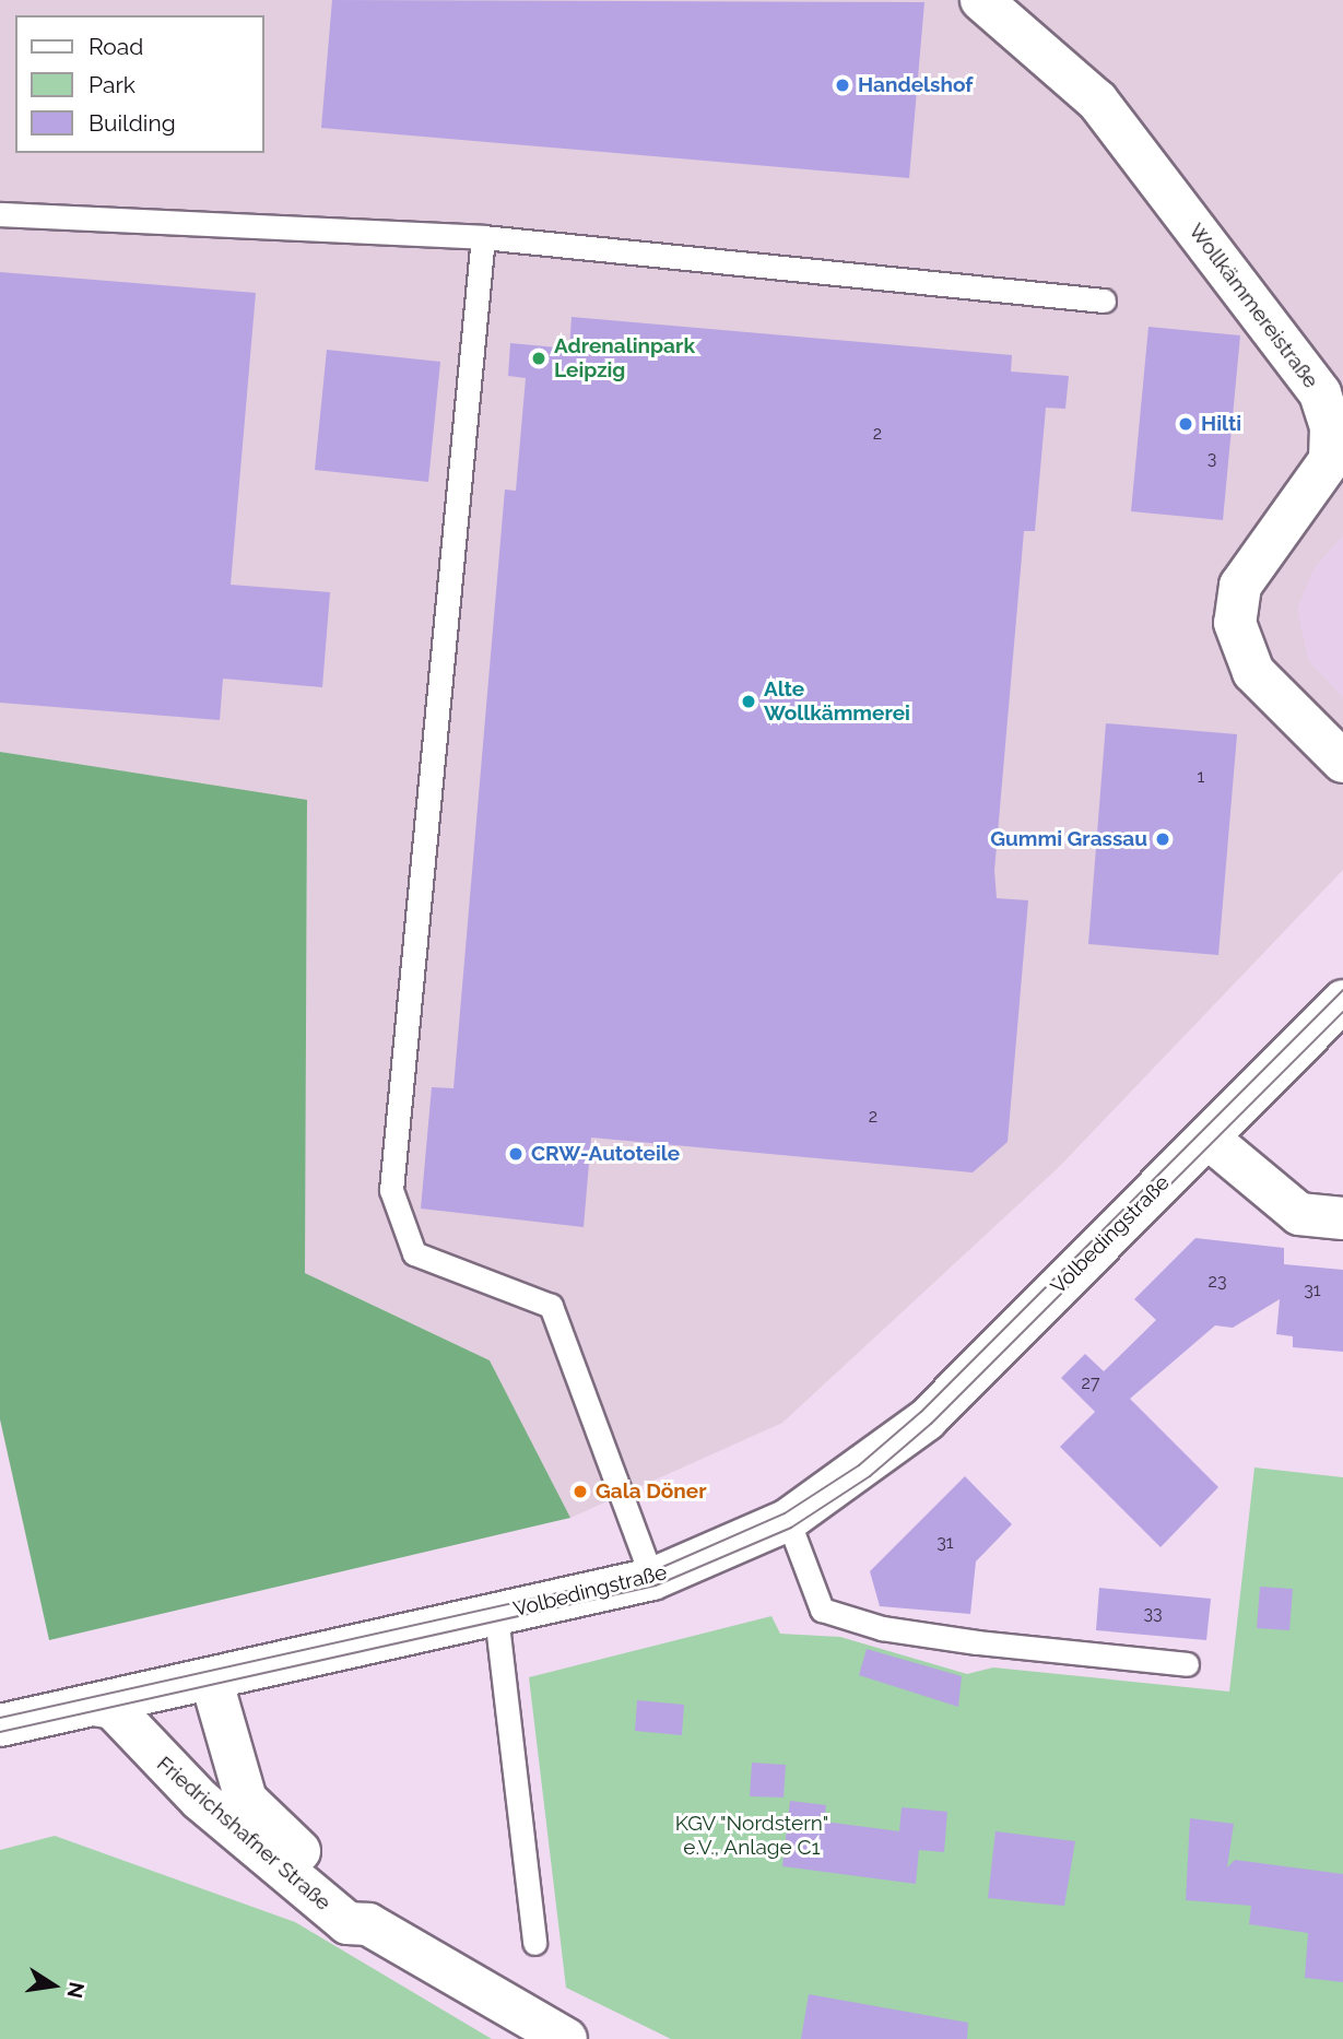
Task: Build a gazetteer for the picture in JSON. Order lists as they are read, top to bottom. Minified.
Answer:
{"streets":{"main road":["Wollkämmereistraße","Volbedingstraße","Friedrichshafner Straße"]},"crossings":[["Volbedingstraße","Friedrichshafner Straße"]],"parks":["KGV \"Nordstern\" e.V., Anlage C1"],"places":["Handelshof","Adrenalinpark Leipzig","Hilti","Alte Wollkämmerei","Gummi Grassau","CRW-Autoteile","Gala Döner"],"house_numbers":["2","3","1","2","23","31","27","31","33"],"legend":["Road","Park","Building"],"north":"right"}
